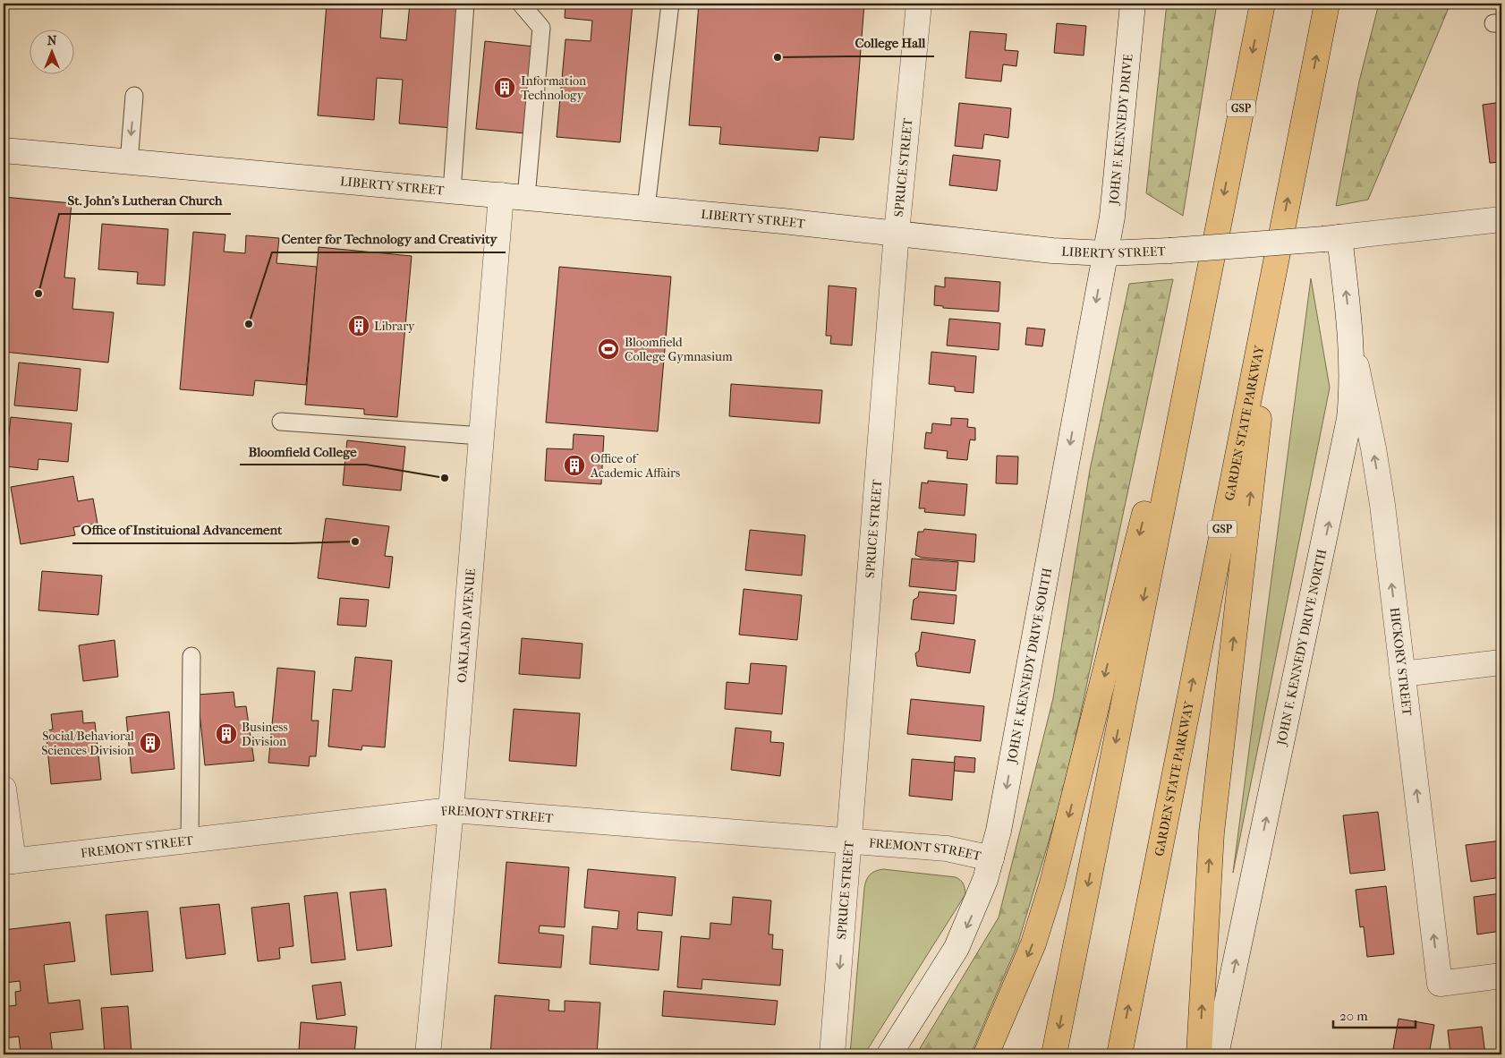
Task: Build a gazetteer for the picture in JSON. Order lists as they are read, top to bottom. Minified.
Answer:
{"streets":{"highway":["GSP","GARDEN STATE PARKWAY"],"street":["JOHN F. KENNEDY DRIVE","SPRUCE STREET","LIBERTY STREET","OAKLAND AVENUE","JOHN F. KENNEDY DRIVE NORTH","HICKORY STREET","JOHN F. KENNEDY DRIVE SOUTH","FREMONT STREET"]},"crossings":[["JOHN F. KENNEDY DRIVE","LIBERTY STREET"],["JOHN F. KENNEDY DRIVE","JOHN F. KENNEDY DRIVE SOUTH"],["SPRUCE STREET","LIBERTY STREET"],["SPRUCE STREET","FREMONT STREET"],["LIBERTY STREET","OAKLAND AVENUE"],["LIBERTY STREET","JOHN F. KENNEDY DRIVE NORTH"],["LIBERTY STREET","JOHN F. KENNEDY DRIVE SOUTH"],["OAKLAND AVENUE","FREMONT STREET"],["JOHN F. KENNEDY DRIVE NORTH","HICKORY STREET"],["JOHN F. KENNEDY DRIVE SOUTH","FREMONT STREET"]],"one_way":["JOHN F. KENNEDY DRIVE NORTH","HICKORY STREET","JOHN F. KENNEDY DRIVE SOUTH"],"places":{"other":["College Hall","St. John's Lutheran Church","Center for Technology and Creativity","Bloomfield College","Office of Instituional Advancement"],"building":["Information Technology","Library","Office of Academic Affairs","Business Division","Social/Behavioral Sciences Division"],"sports":["Bloomfield College Gymnasium"]},"scale_bar":"20 m","north":"top"}
